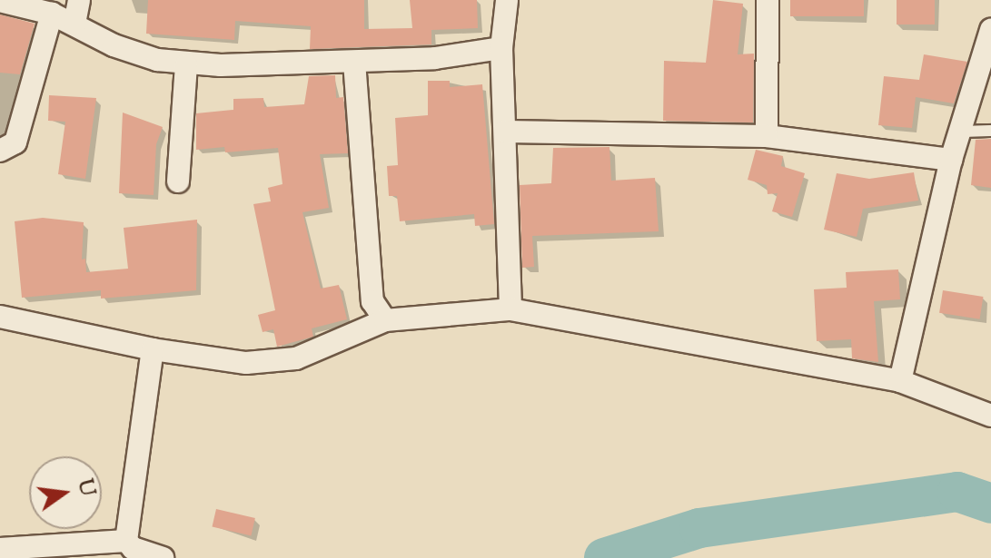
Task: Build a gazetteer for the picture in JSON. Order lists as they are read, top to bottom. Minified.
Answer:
{"north":"right"}
